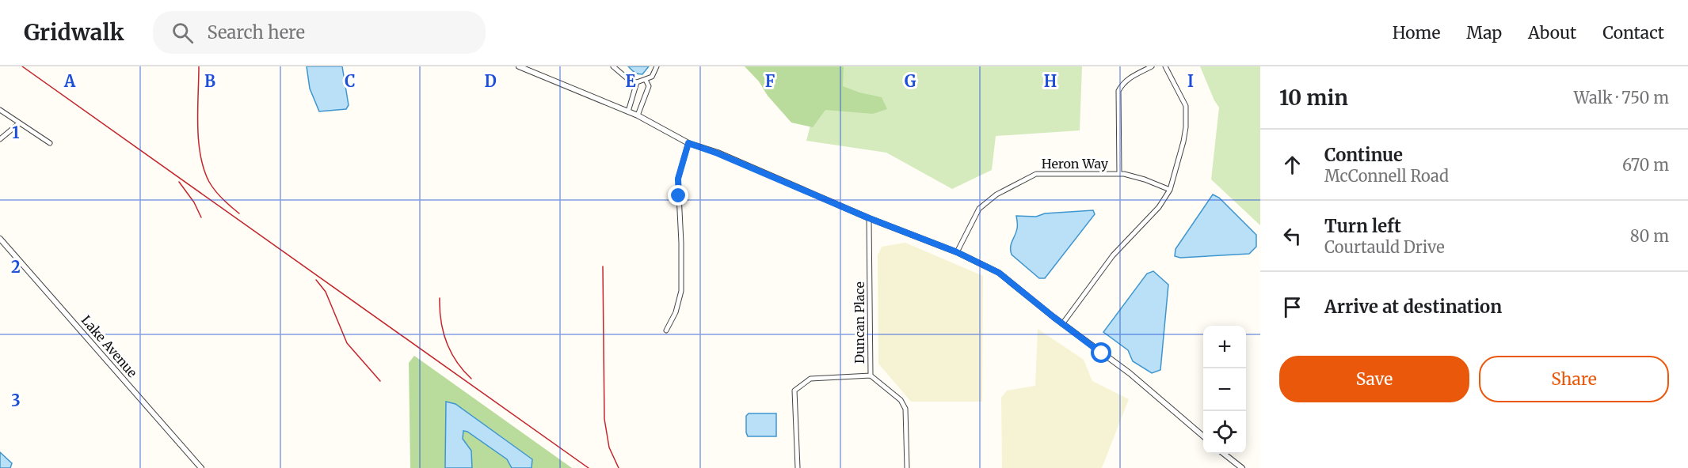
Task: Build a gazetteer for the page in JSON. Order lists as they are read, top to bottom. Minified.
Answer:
{"streets":{"street":["Heron Way","Duncan Place","Lake Avenue"]},"page":{"header":"Gridwalk","search":"Search here","nav":["Home","Map","About","Contact"],"heading":["10 min","Walk · 750 m"],"list":[["Continue","McConnell Road","670 m"],["Turn left","Courtauld Drive","80 m"],"Arrive at destination"],"map_buttons":["+","−"],"buttons":["Save","Share"]},"grid":{"columns":["A","B","C","D","E","F","G","H","I"],"rows":["1","2","3"]}}
